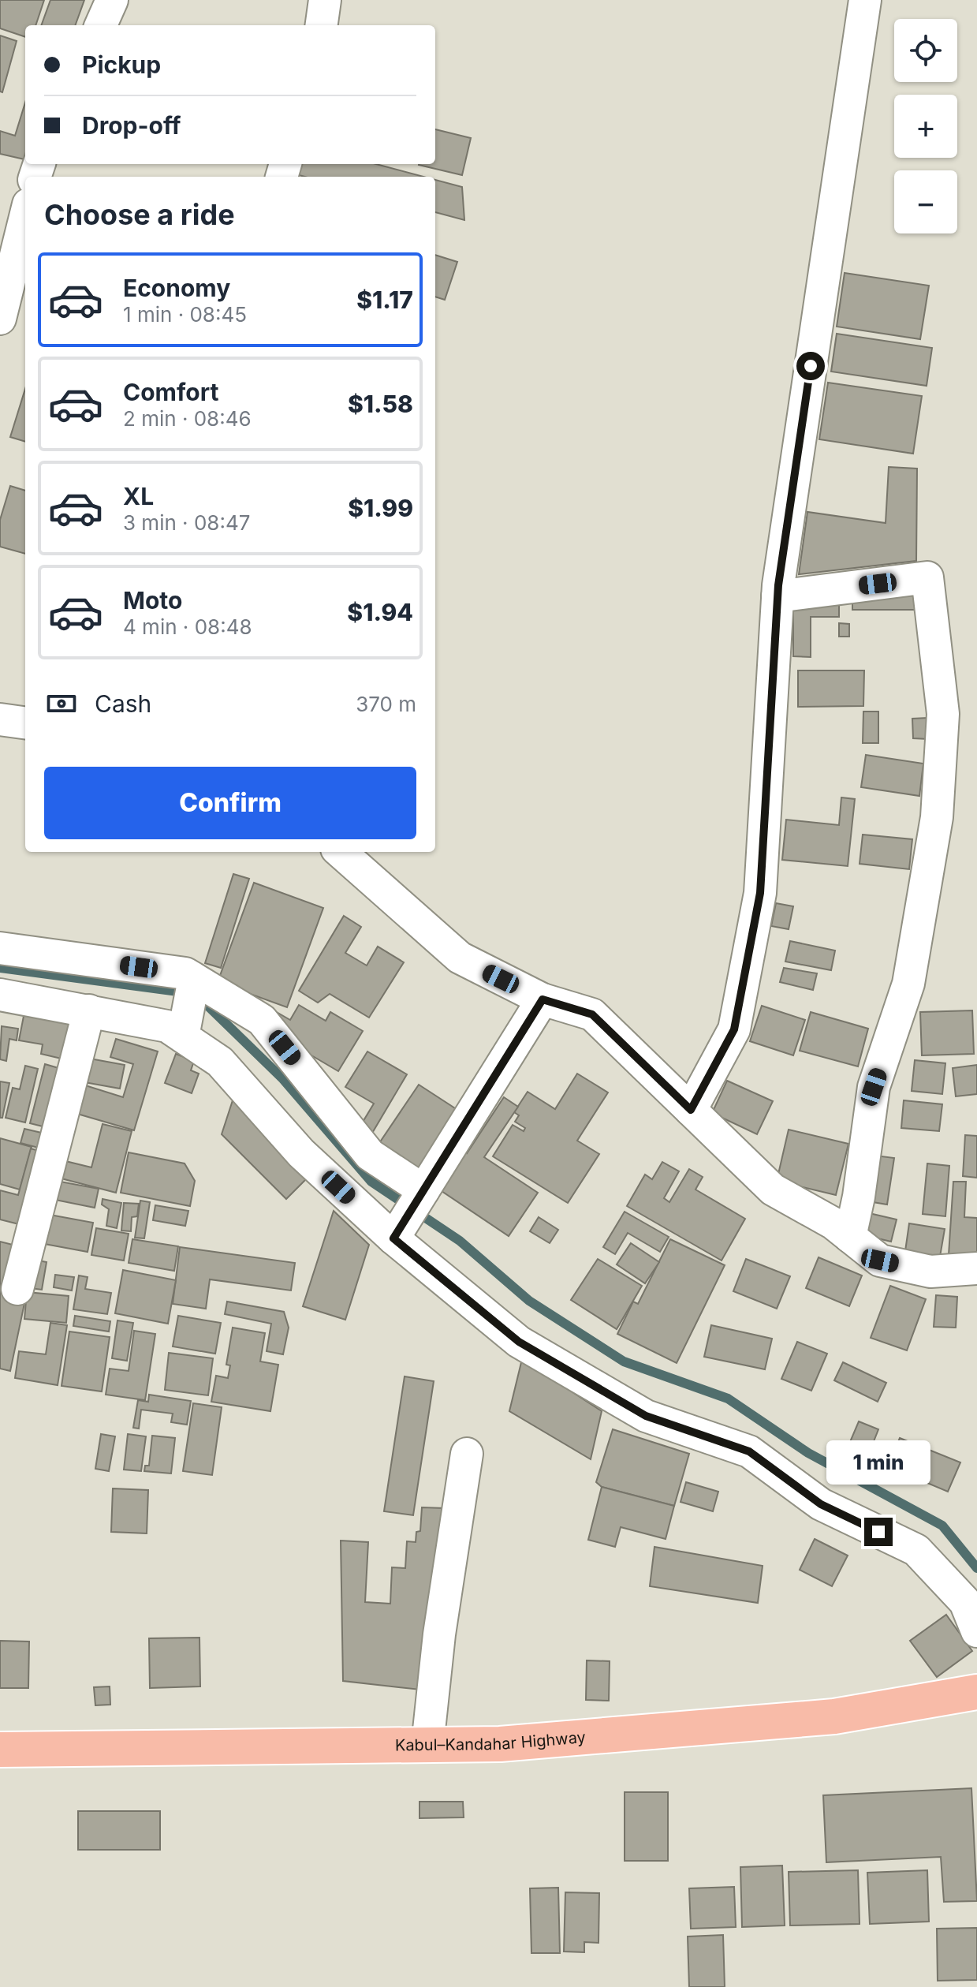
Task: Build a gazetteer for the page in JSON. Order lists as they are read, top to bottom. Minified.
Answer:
{"streets":{"main road":["Kabul–Kandahar Highway"]},"page":{"map_buttons":["+","−"],"banner":["Pickup","Drop-off"],"heading":"Choose a ride","list":[{"name":"Economy","note":"1 min · 08:45","value":"$1.17"},{"name":"Comfort","note":"2 min · 08:46","value":"$1.58"},{"name":"XL","note":"3 min · 08:47","value":"$1.99"},{"name":"Moto","note":"4 min · 08:48","value":"$1.94"}],"pay":["Cash","370 m"],"buttons":"Confirm","bubble":"1 min"}}
